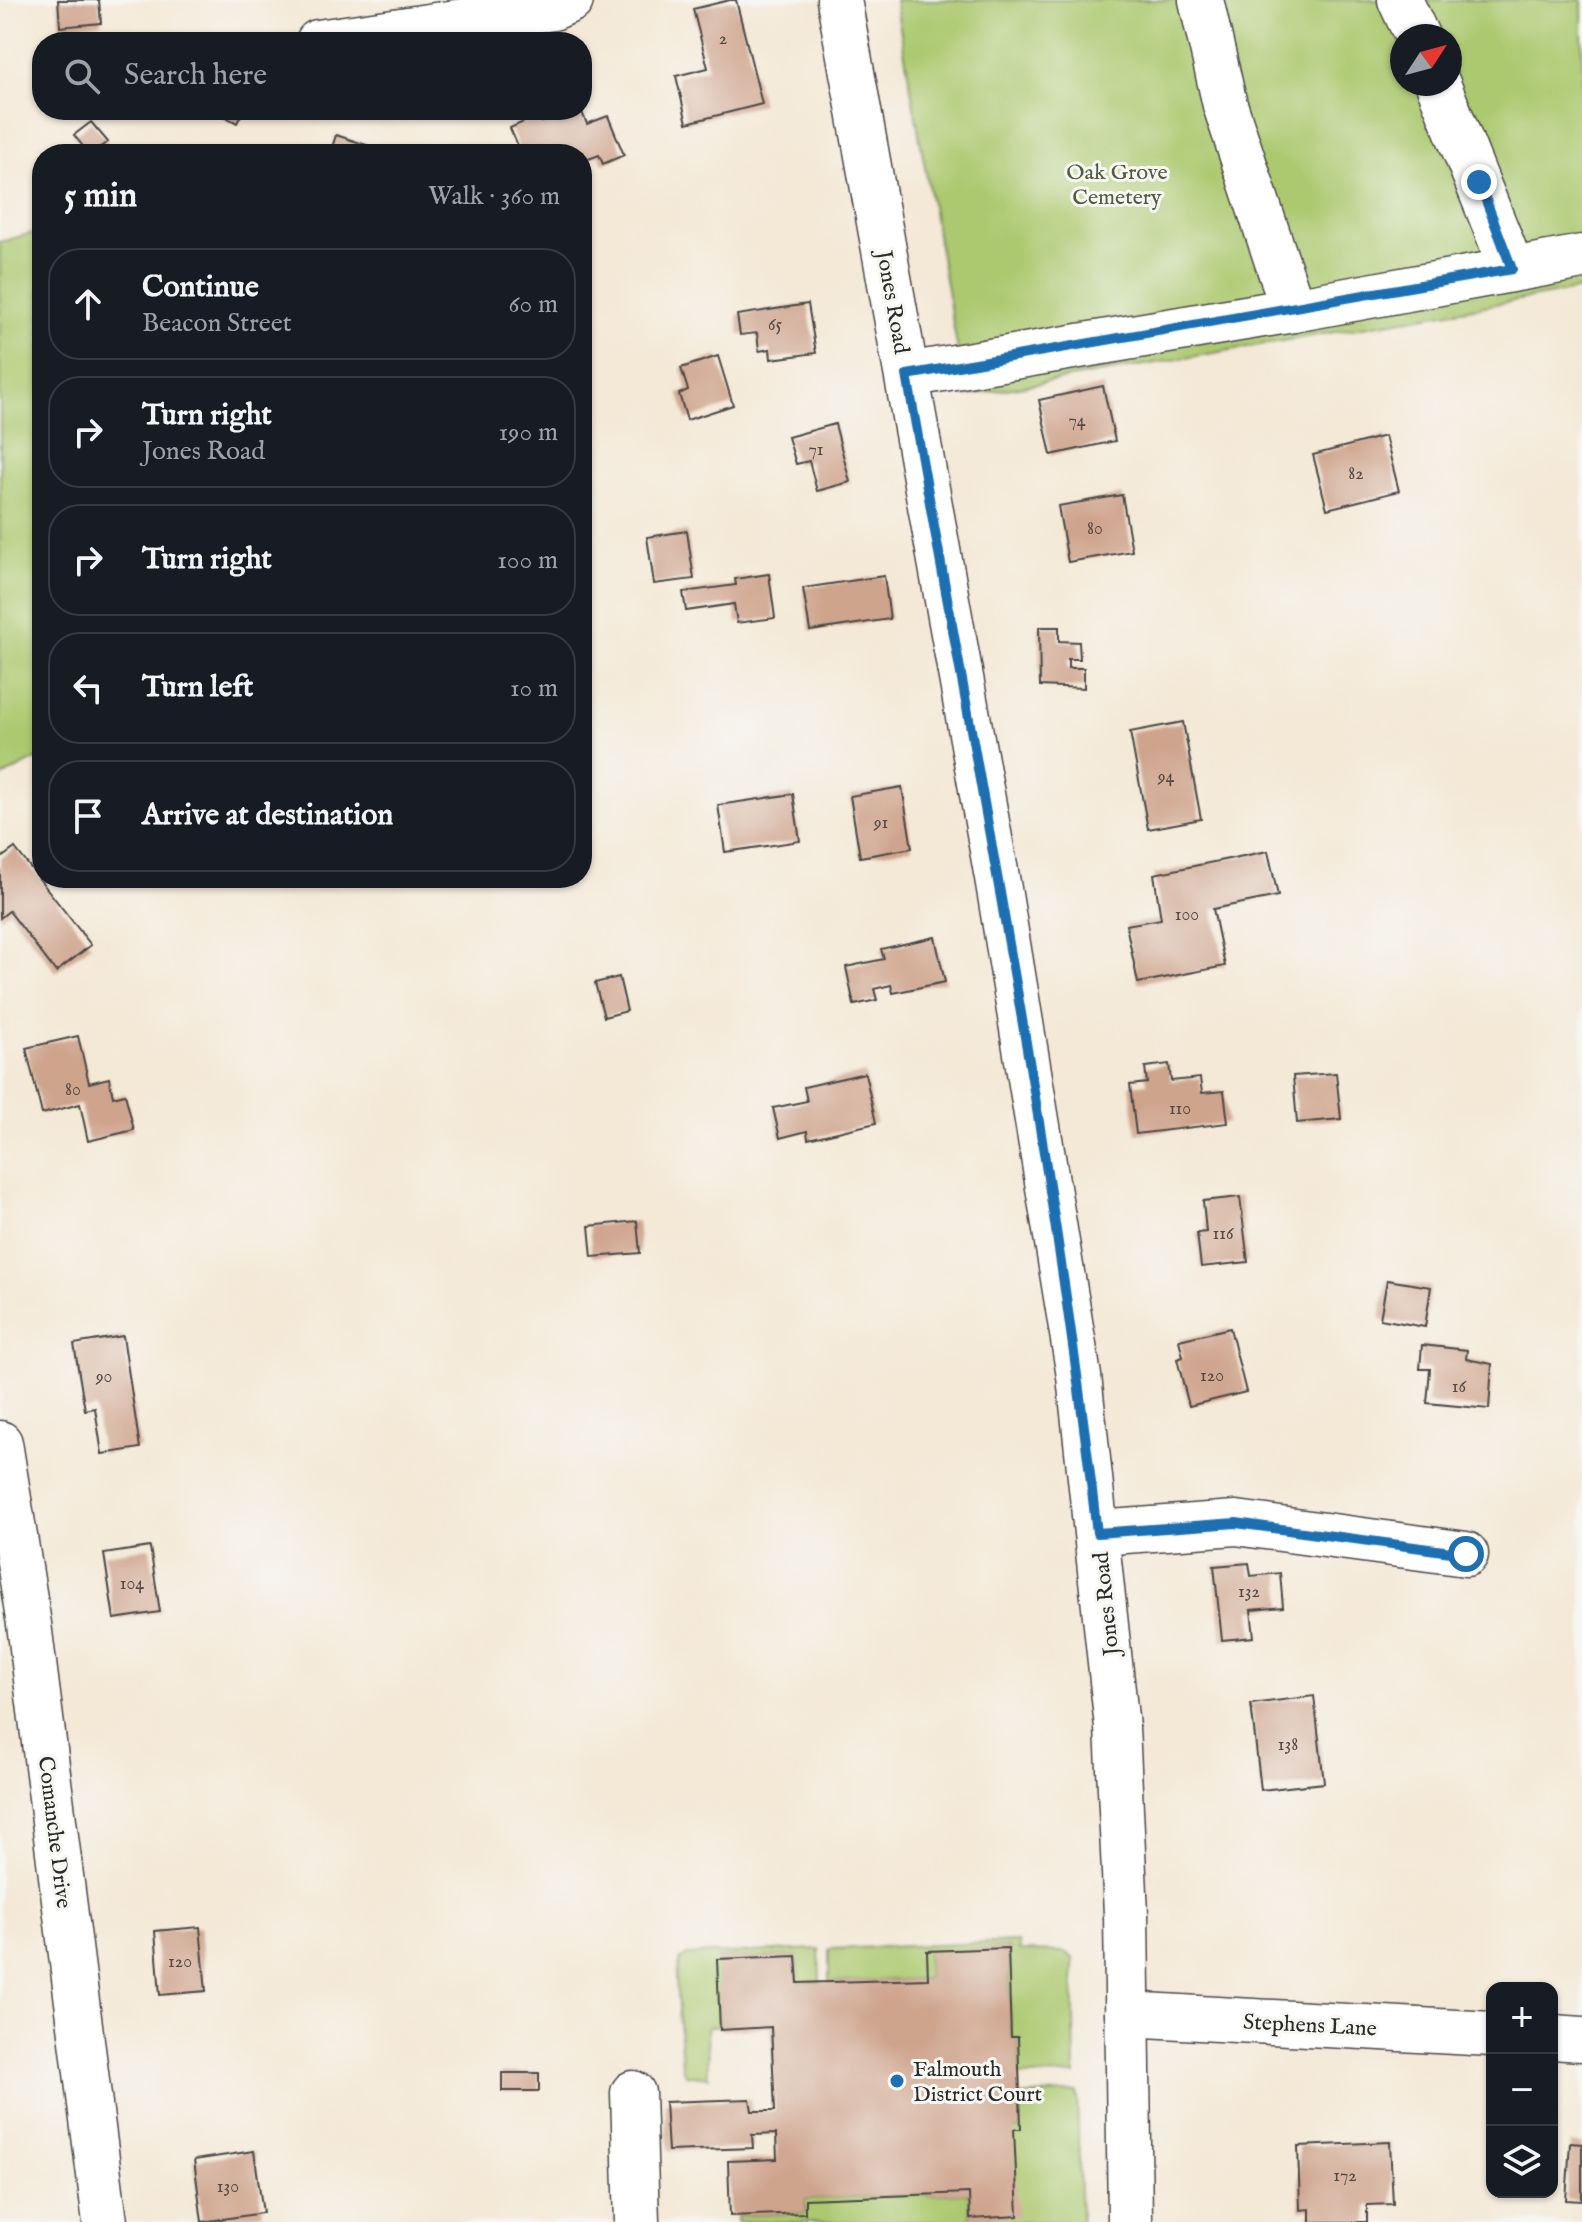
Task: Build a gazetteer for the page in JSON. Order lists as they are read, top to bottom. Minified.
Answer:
{"streets":{"main road":["Jones Road","Comanche Drive","Stephens Lane"]},"crossings":[["Jones Road","Stephens Lane"]],"parks":["Oak Grove Cemetery"],"places":["Falmouth District Court"],"house_numbers":["2","65","74","71","82","80","94","91","100","80","110","116","120","90","16","104","132","138","120","172","130"],"north":"top right","page":{"search":"Search here","heading":["5 min","Walk · 360 m"],"list":[["Continue","Beacon Street","60 m"],["Turn right","Jones Road","190 m"],["Turn right","100 m"],["Turn left","10 m"],"Arrive at destination"],"map_buttons":["+","−"]}}
